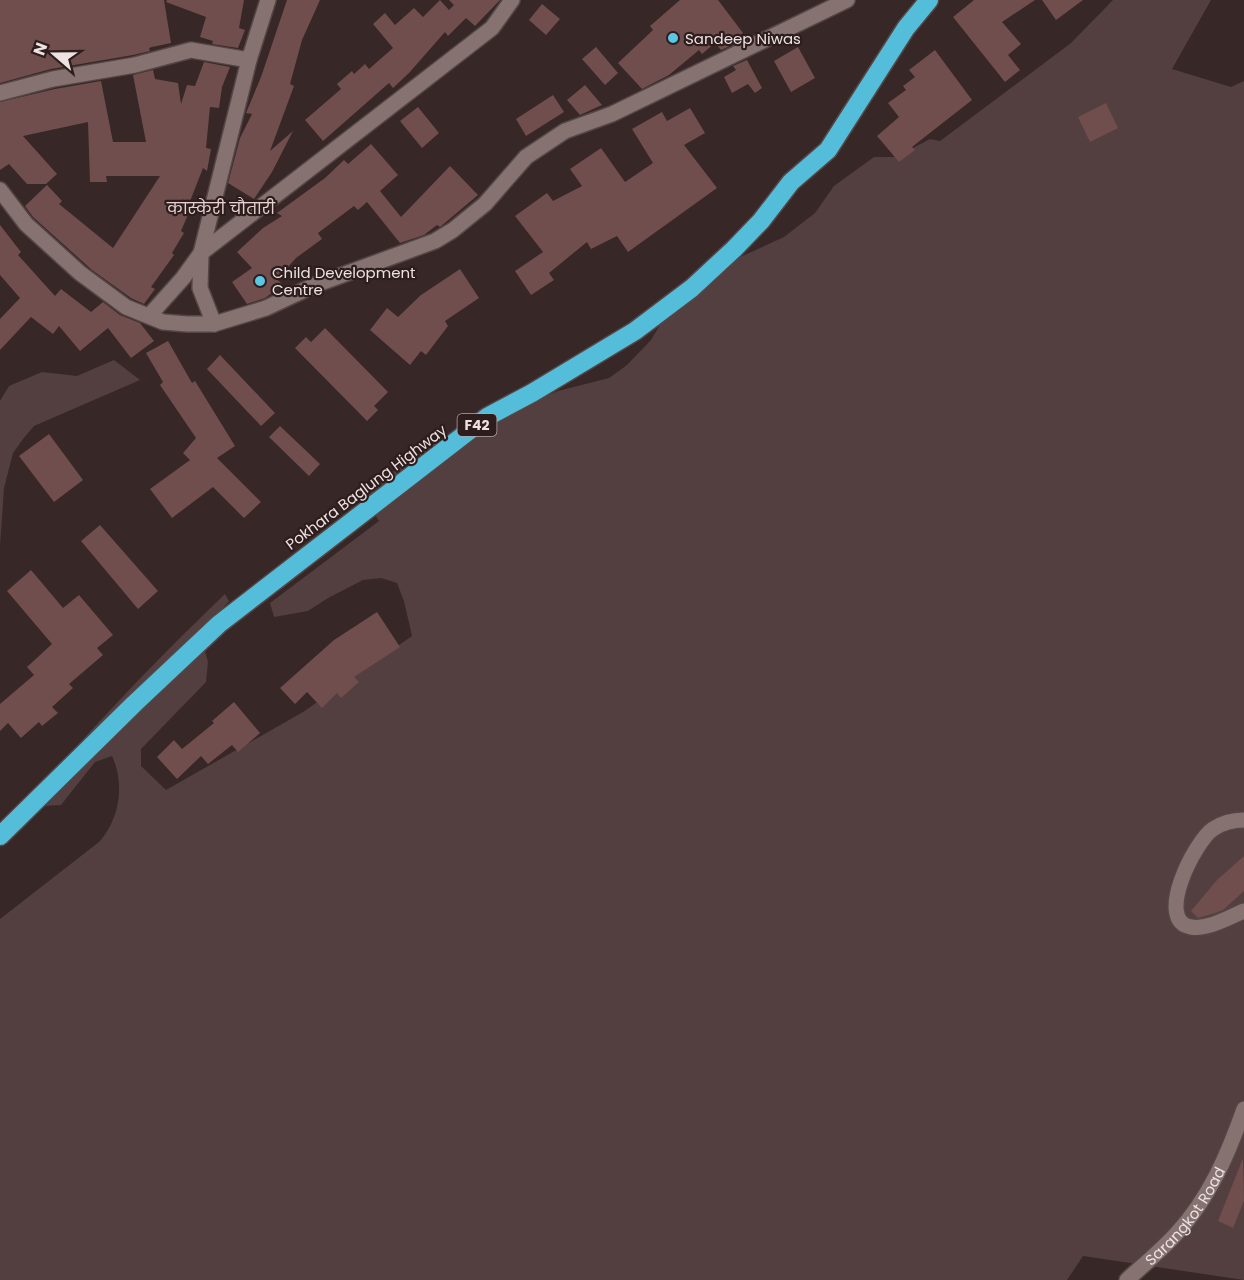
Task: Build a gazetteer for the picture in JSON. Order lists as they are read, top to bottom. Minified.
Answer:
{"streets":{"highway":["F42","Pokhara Baglung Highway"],"street":["Sarangkot Road"]},"districts":["कास्केरी चौतारी"],"places":["Sandeep Niwas","Child Development Centre"],"north":"left"}
